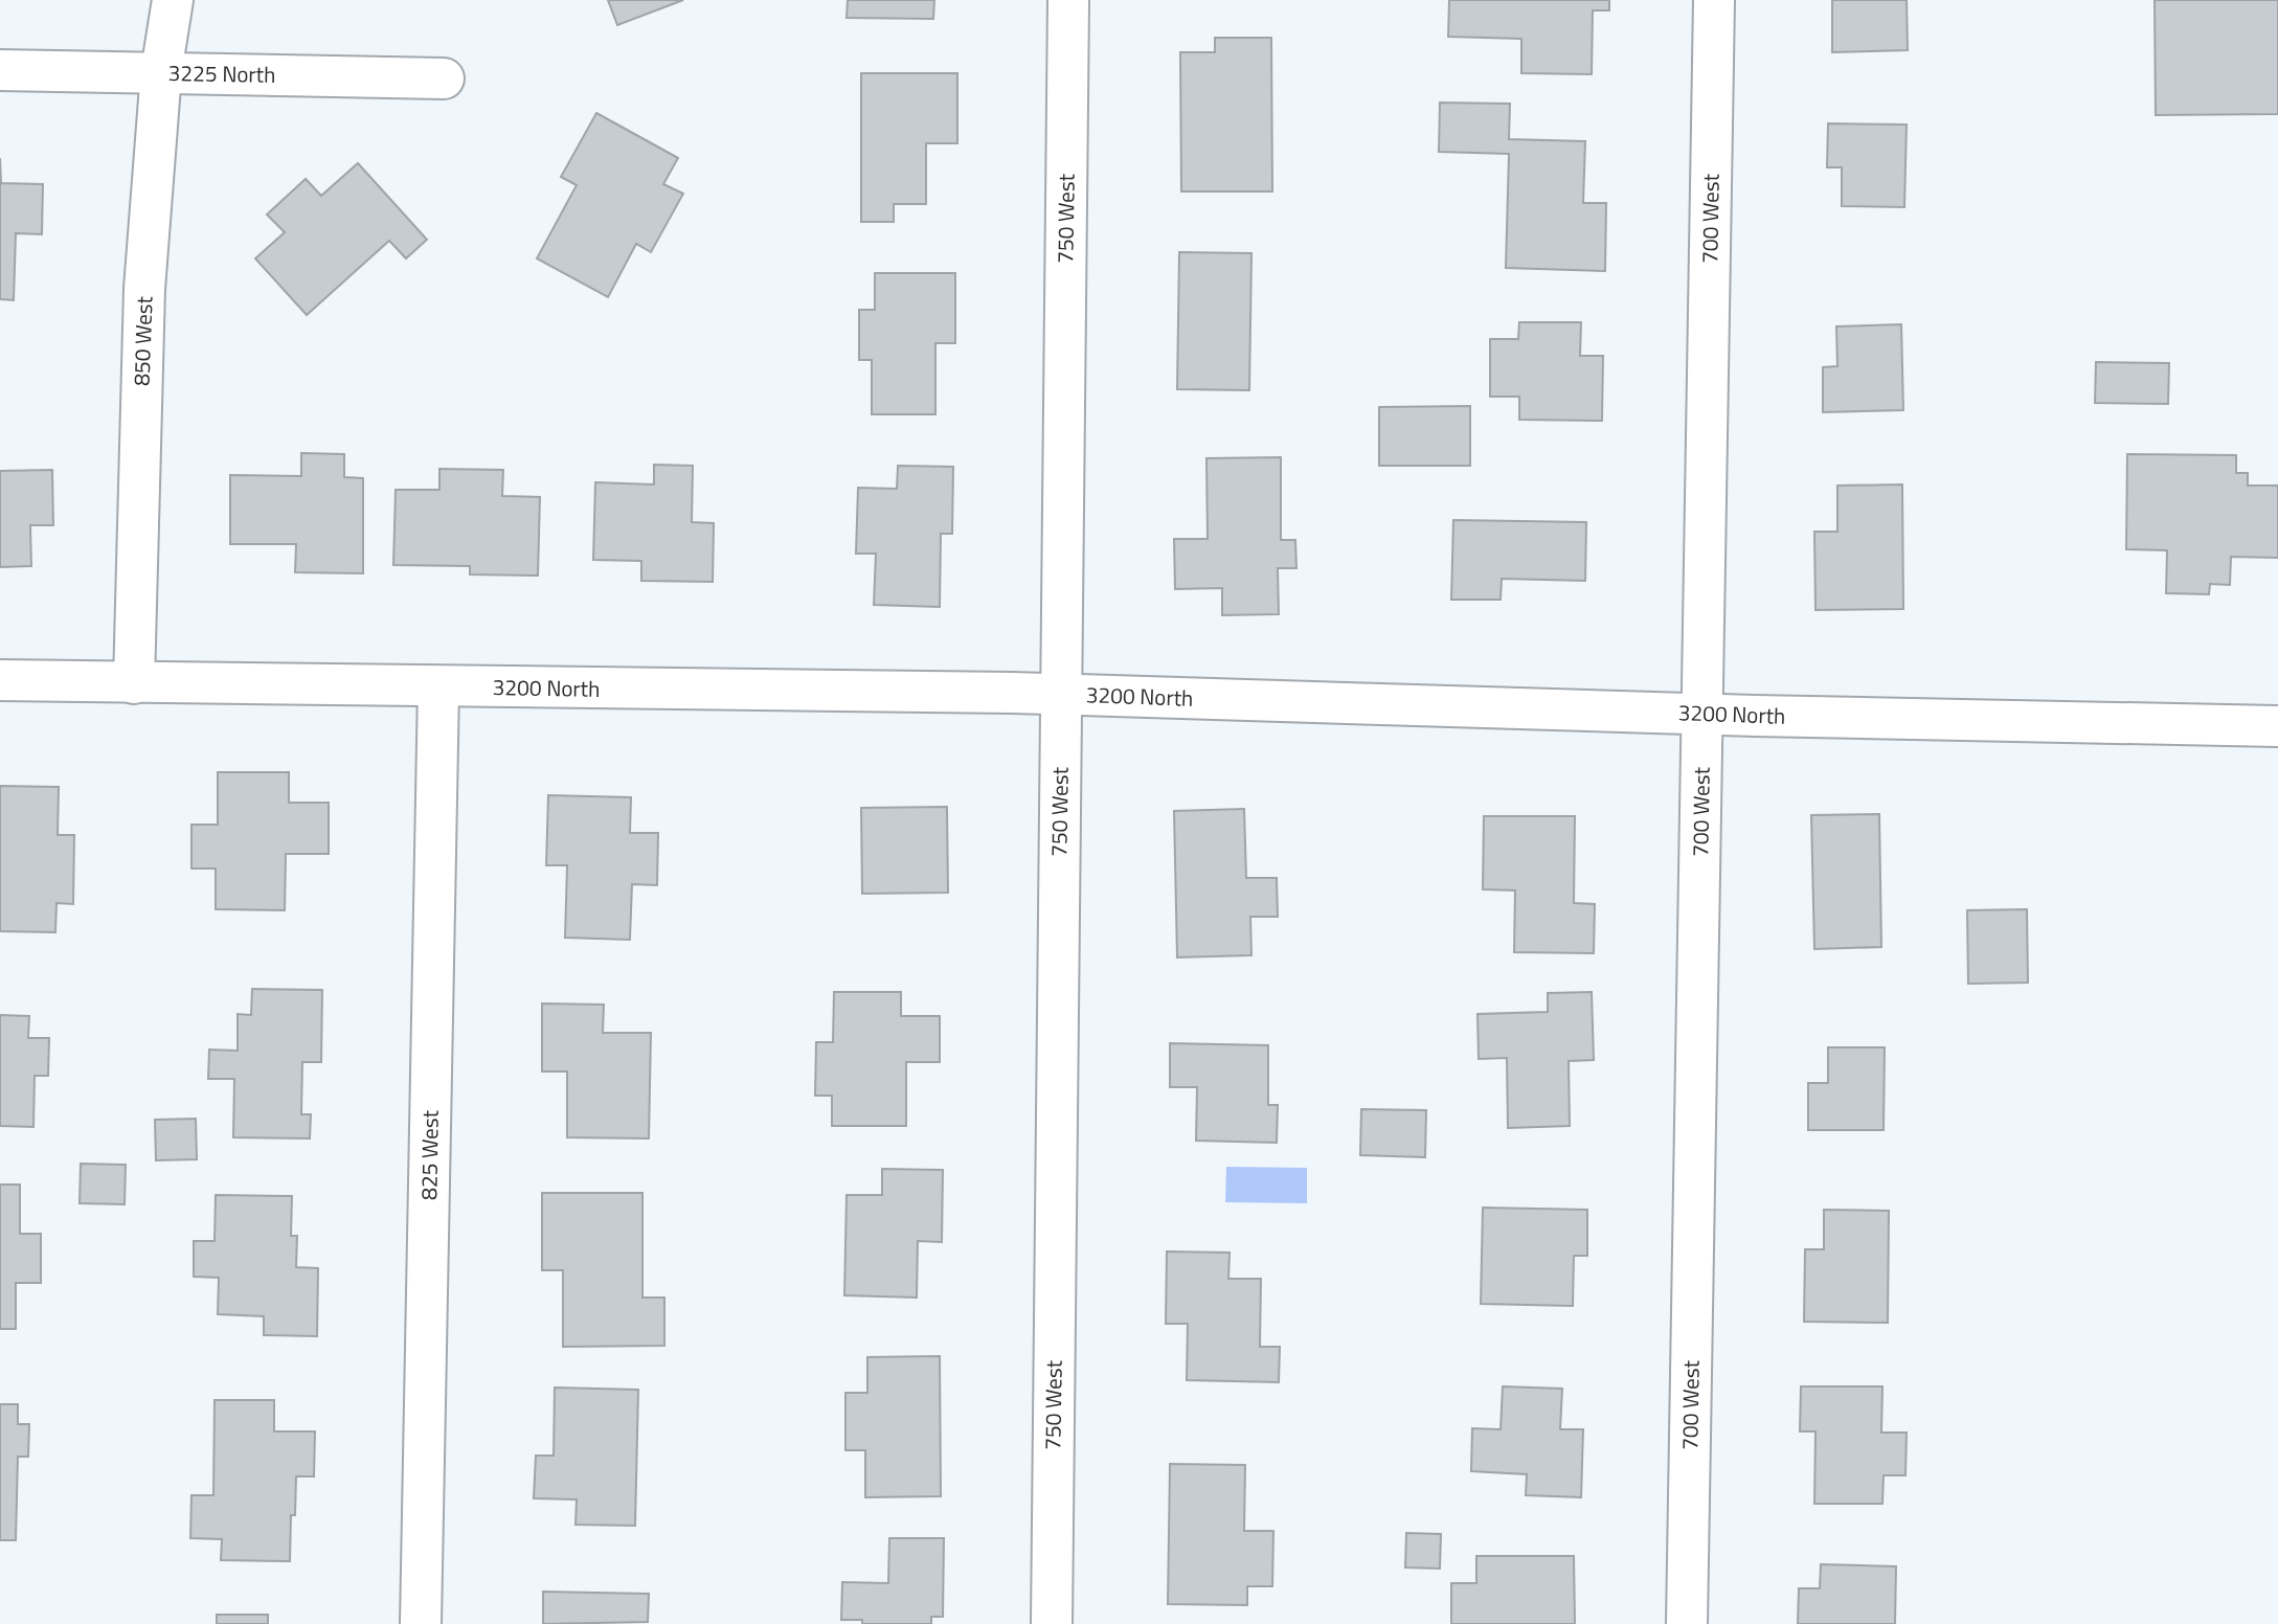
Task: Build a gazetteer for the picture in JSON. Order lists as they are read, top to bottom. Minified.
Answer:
{"streets":{"street":["3225 North","750 West","700 West","850 West","3200 North","825 West"]},"crossings":[["3225 North","850 West"],["750 West","3200 North"],["700 West","3200 North"],["850 West","3200 North"],["3200 North","825 West"]]}
